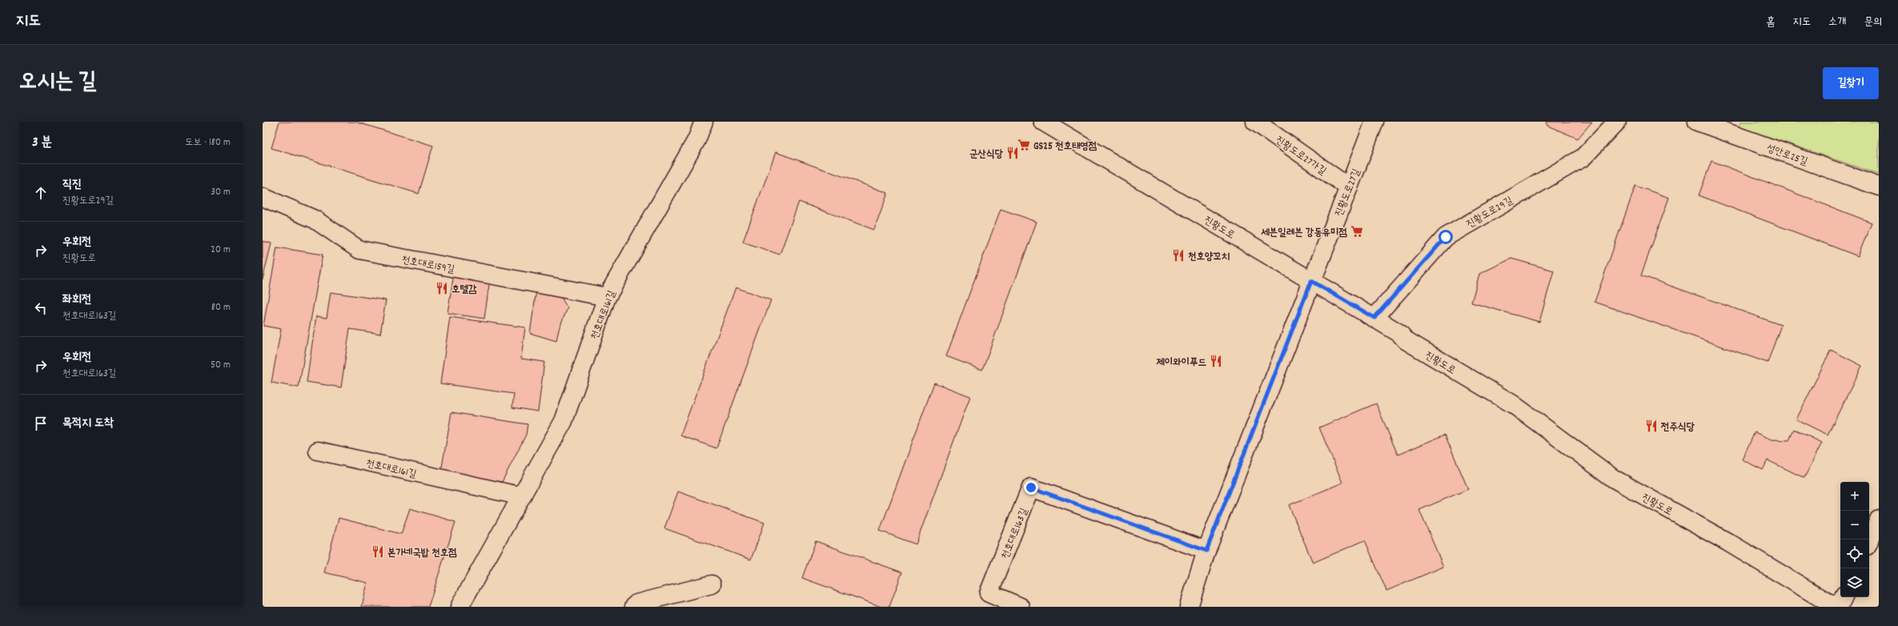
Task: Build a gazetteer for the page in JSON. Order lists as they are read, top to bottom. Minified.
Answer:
{"streets":{"street":["성안로25길","진황도로27가길","진황도로27길","진황도로29길","진황도로","천호대로159길","천호대로161길","천호대로163길"]},"crossings":[["진황도로27가길","진황도로27길"],["진황도로27길","진황도로"],["진황도로29길","진황도로"],["천호대로159길","천호대로161길"]],"places":{"supermarket":["GS25 천호태영점","세븐일레븐 강동유미점"],"restaurant":["군산식당","천호양꼬치","호텔감","제이와이푸드","전주식당","본가네국밥 천호점"]},"page":{"header":"지도","nav":["홈","지도","소개","문의"],"title":"오시는 길","buttons":"길찾기","heading":["3 분","도보 · 180 m"],"list":[["직진","진황도로29길","30 m"],["우회전","진황도로","20 m"],["좌회전","천호대로163길","80 m"],["우회전","천호대로163길","50 m"],"목적지 도착"],"map_buttons":["+","−"]}}
